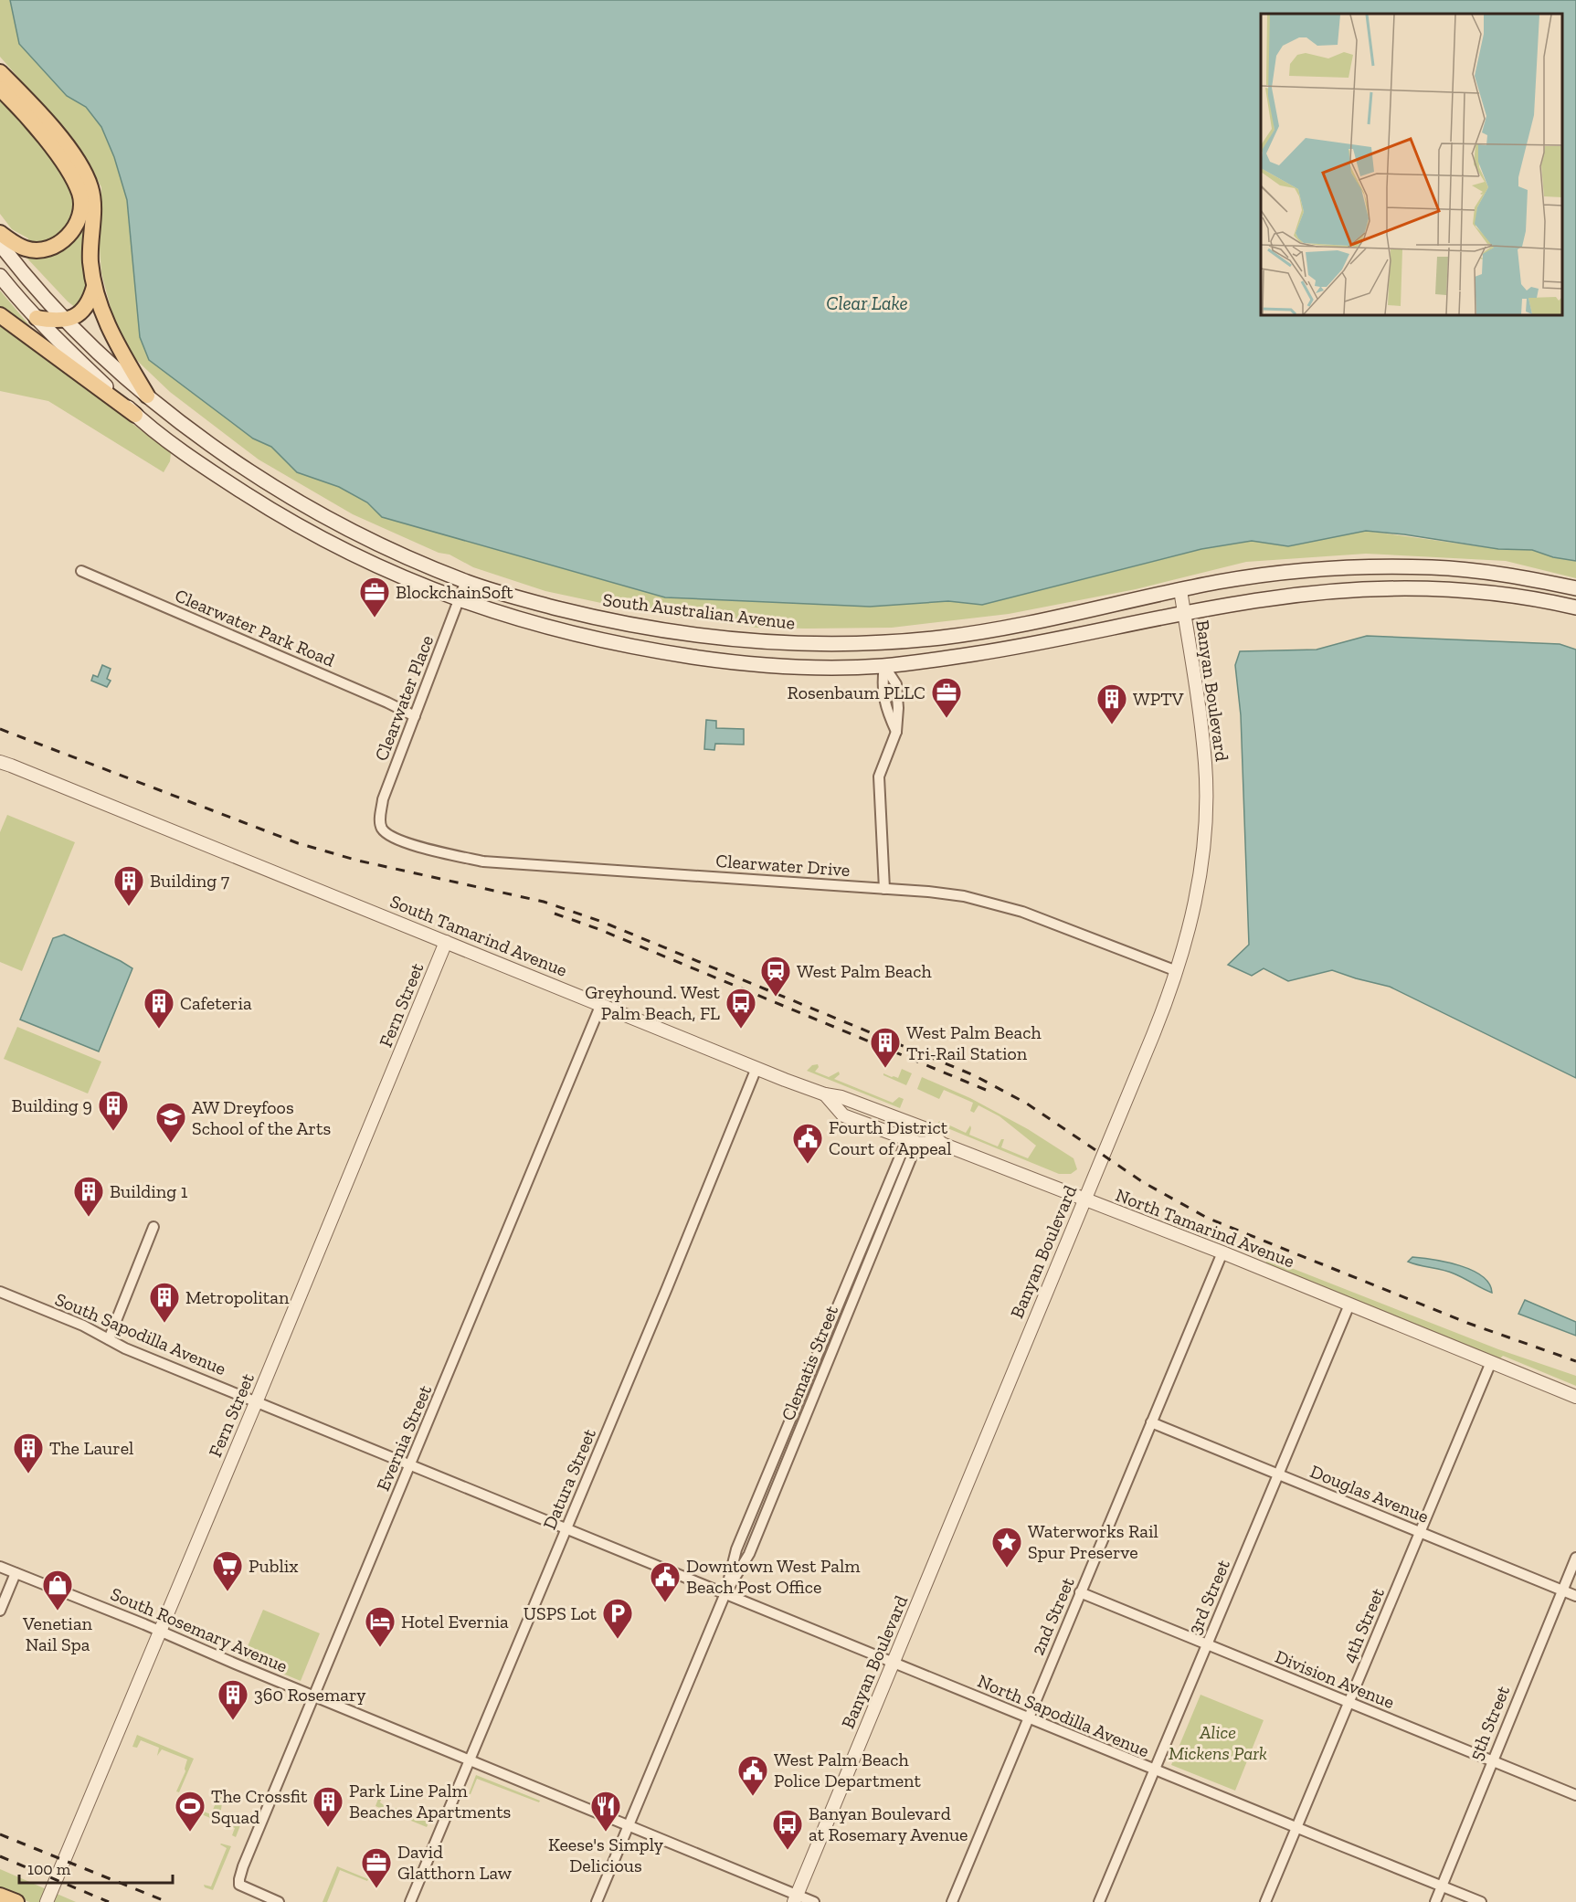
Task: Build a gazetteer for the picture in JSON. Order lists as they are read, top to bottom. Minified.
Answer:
{"streets":{"main road":["South Australian Avenue"],"street":["Clearwater Park Road","Banyan Boulevard","Clearwater Place","Clearwater Drive","South Tamarind Avenue","Fern Street","North Tamarind Avenue","South Sapodilla Avenue","Clematis Street","Evernia Street","Datura Street","Douglas Avenue","3rd Street","2nd Street","4th Street","South Rosemary Avenue","Division Avenue","North Sapodilla Avenue","5th Street"]},"crossings":[["South Australian Avenue","Banyan Boulevard"],["South Australian Avenue","Clearwater Place"],["Clearwater Park Road","Clearwater Place"],["Banyan Boulevard","Clearwater Drive"],["Banyan Boulevard","North Tamarind Avenue"],["Banyan Boulevard","South Rosemary Avenue"],["Banyan Boulevard","North Sapodilla Avenue"],["Clearwater Place","Clearwater Drive"],["South Tamarind Avenue","Fern Street"],["South Tamarind Avenue","North Tamarind Avenue"],["South Tamarind Avenue","Evernia Street"],["South Tamarind Avenue","Datura Street"],["Fern Street","South Sapodilla Avenue"],["Fern Street","South Rosemary Avenue"],["North Tamarind Avenue","Clematis Street"],["North Tamarind Avenue","3rd Street"],["North Tamarind Avenue","2nd Street"],["North Tamarind Avenue","4th Street"],["South Sapodilla Avenue","Clematis Street"],["South Sapodilla Avenue","Evernia Street"],["South Sapodilla Avenue","Datura Street"],["South Sapodilla Avenue","North Sapodilla Avenue"],["Clematis Street","South Rosemary Avenue"],["Clematis Street","North Sapodilla Avenue"],["Evernia Street","South Rosemary Avenue"],["Datura Street","South Rosemary Avenue"],["Douglas Avenue","3rd Street"],["Douglas Avenue","2nd Street"],["Douglas Avenue","4th Street"],["Douglas Avenue","5th Street"],["3rd Street","Division Avenue"],["3rd Street","North Sapodilla Avenue"],["2nd Street","Division Avenue"],["2nd Street","North Sapodilla Avenue"],["4th Street","Division Avenue"],["4th Street","North Sapodilla Avenue"],["Division Avenue","5th Street"],["North Sapodilla Avenue","5th Street"]],"water":["Clear Lake"],"parks":["Alice Mickens Park"],"places":{"office":["BlockchainSoft","Rosenbaum PLLC","David Glatthorn Law"],"building":["WPTV","Building 7","Cafeteria","West Palm Beach Tri-Rail Station","Building 9","Building 1","Metropolitan","The Laurel","360 Rosemary","Park Line Palm Beaches Apartments"],"station":["West Palm Beach"],"bus stop":["Greyhound. West Palm Beach, FL","Banyan Boulevard at Rosemary Avenue"],"school or university":["AW Dreyfoos School of the Arts"],"public building":["Fourth District Court of Appeal","Downtown West Palm Beach Post Office","West Palm Beach Police Department"],"place":["Waterworks Rail Spur Preserve"],"supermarket":["Publix"],"shop":["Venetian Nail Spa"],"parking":["USPS Lot"],"hotel":["Hotel Evernia"],"sports":["The Crossfit Squad"],"restaurant":["Keese's Simply Delicious"]},"scale_bar":"100 m"}
